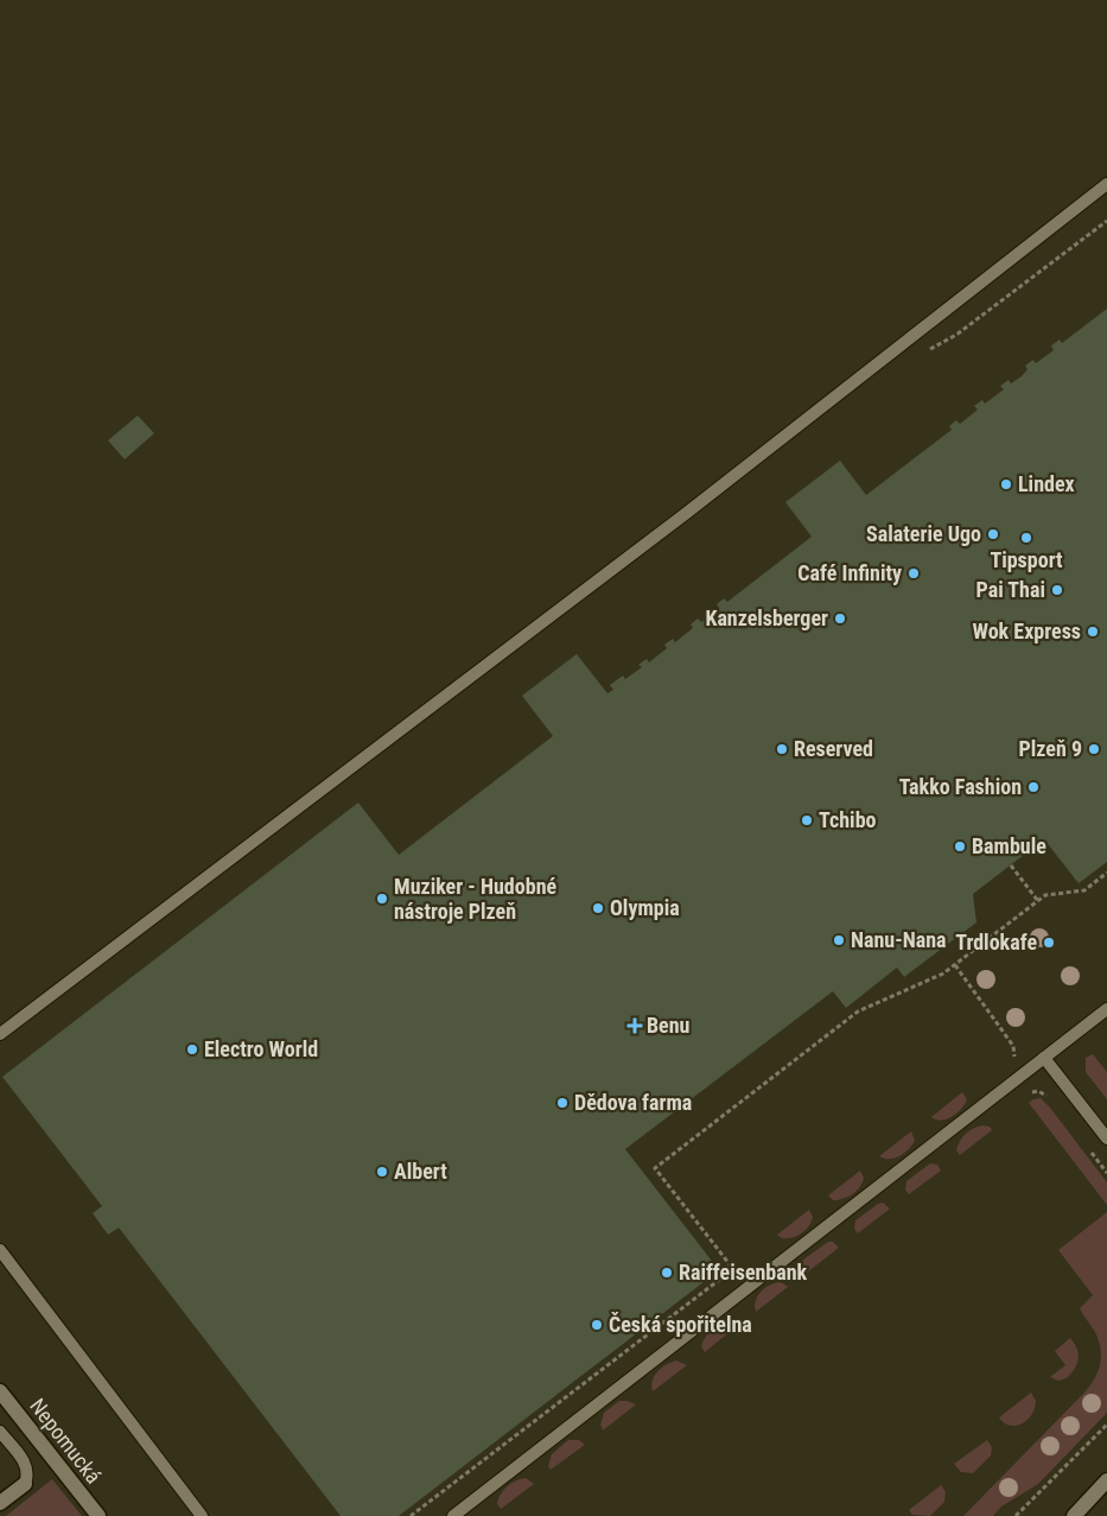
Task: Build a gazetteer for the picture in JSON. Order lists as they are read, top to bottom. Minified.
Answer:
{"streets":{"street":["Nepomucká"]},"places":{"other":["Lindex","Salaterie Ugo","Tipsport","Café Infinity","Pai Thai","Kanzelsberger","Wok Express","Reserved","Plzeň 9","Takko Fashion","Tchibo","Bambule","Muziker - Hudobné nástroje Plzeň","Olympia","Nanu-Nana","Trdlokafe","Electro World","Dědova farma","Albert","Raiffeisenbank","Česká spořitelna"],"health":["Benu"]}}
